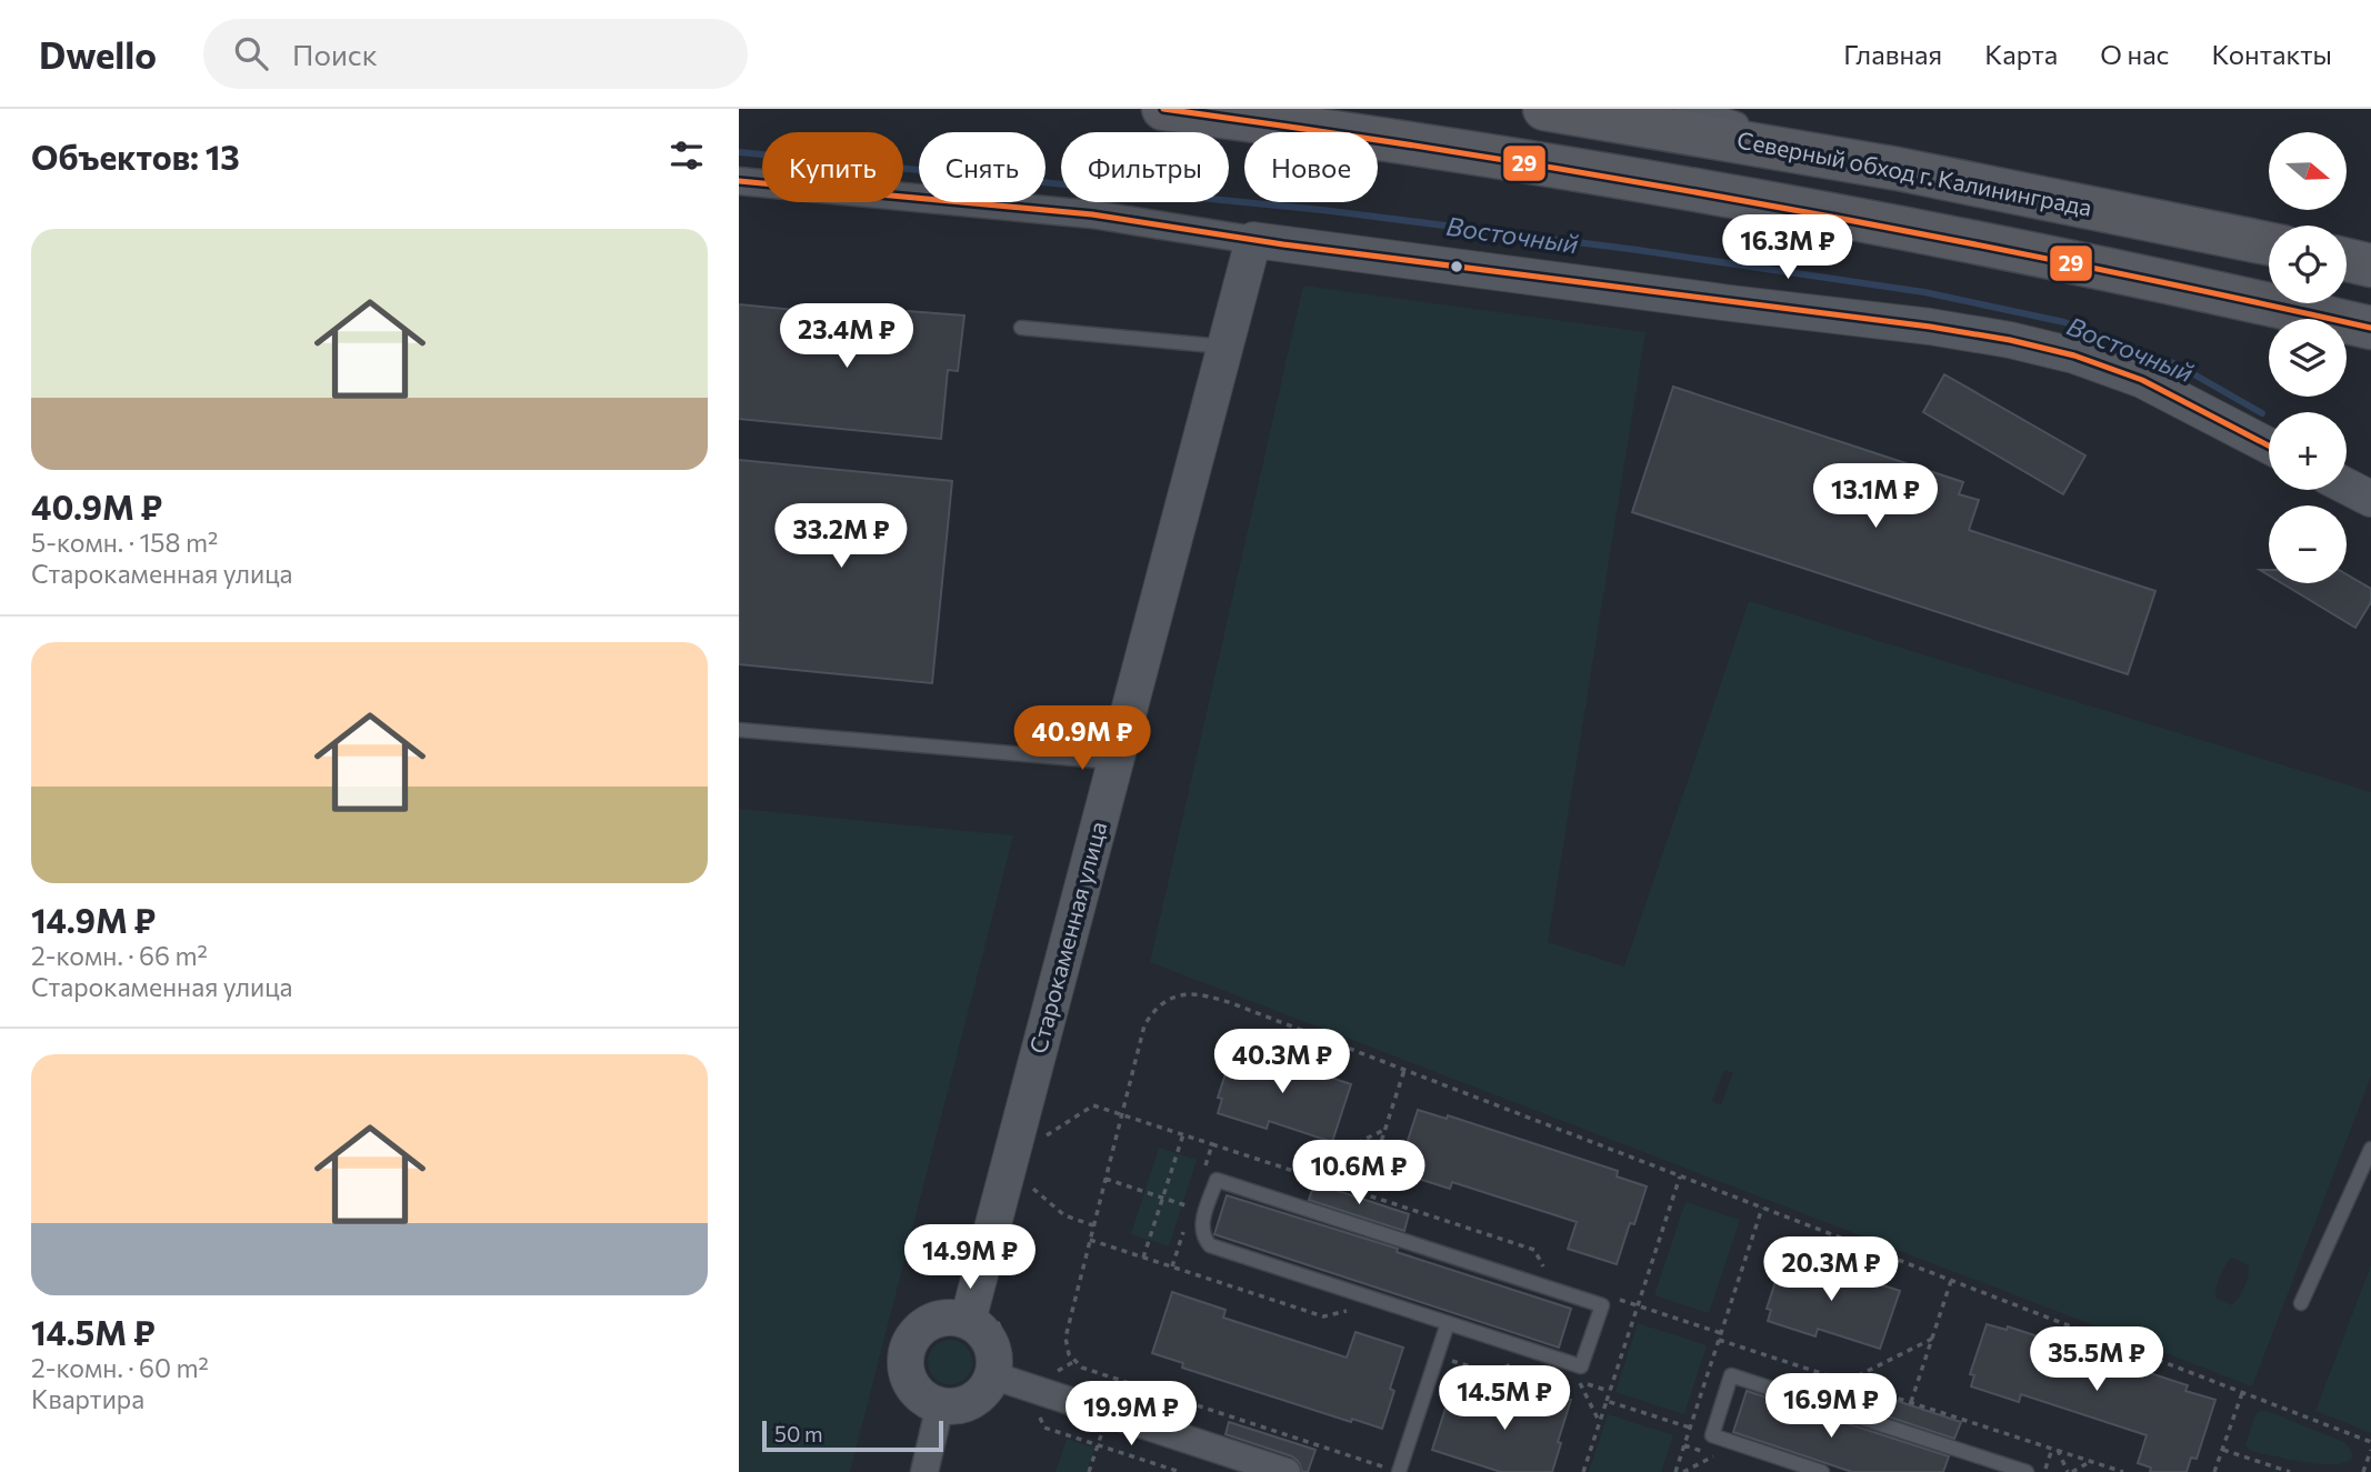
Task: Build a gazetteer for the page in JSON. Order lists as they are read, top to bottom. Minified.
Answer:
{"streets":{"highway":["Северный обход г. Калининграда"],"street":["Старокаменная улица"]},"water":["Восточный"],"lines":["transit line 29"],"scale_bar":"50 m","north":"right","page":{"header":"Dwello","search":"Поиск","nav":["Главная","Карта","О нас","Контакты"],"heading":"Объектов: 13","map_buttons":["+","−"],"chip":["Купить","Снять","Фильтры","Новое"],"list":[{"name":"40.9M ₽","note":"5-комн. · 158 m² · Старокаменная улица"},{"name":"14.9M ₽","note":"2-комн. · 66 m² · Старокаменная улица"},{"name":"14.5M ₽","note":"2-комн. · 60 m² · Квартира"}],"price":["16.3M ₽","23.4M ₽","13.1M ₽","33.2M ₽","40.9M ₽","40.3M ₽","10.6M ₽","14.9M ₽","20.3M ₽","35.5M ₽","14.5M ₽","16.9M ₽","19.9M ₽"],"scale":"50 m"}}
